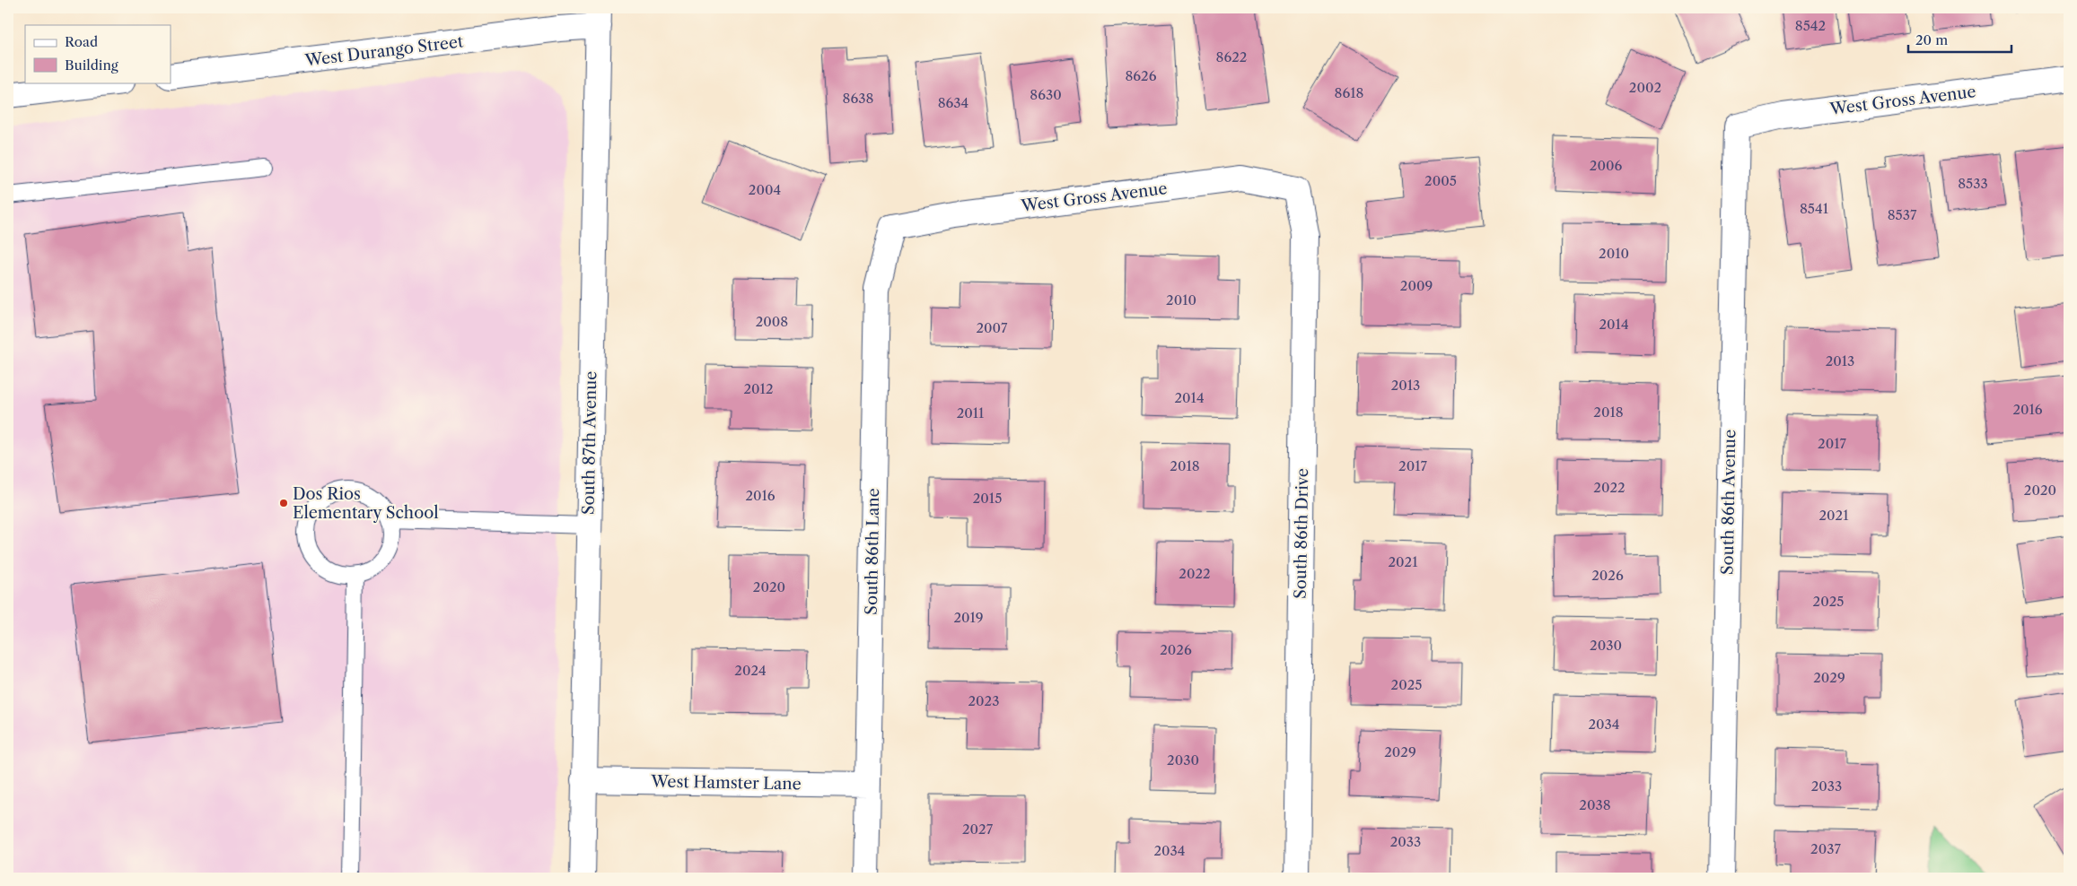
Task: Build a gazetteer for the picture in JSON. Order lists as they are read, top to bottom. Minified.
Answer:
{"streets":{"street":["West Durango Street","West Gross Avenue","South 87th Avenue","South 86th Avenue","South 86th Drive","South 86th Lane","West Hamster Lane"]},"crossings":[["West Durango Street","South 87th Avenue"],["West Gross Avenue","South 86th Avenue"],["West Gross Avenue","South 86th Drive"],["West Gross Avenue","South 86th Lane"],["South 87th Avenue","West Hamster Lane"],["South 86th Lane","West Hamster Lane"]],"places":["Dos Rios Elementary School"],"house_numbers":["8542","8622","8626","2002","8618","8630","8638","8634","2006","2005","8533","2004","8541","8537","2010","2009","2010","2008","2014","2007","2013","2013","2012","2014","2016","2018","2011","2017","2018","2017","2022","2020","2016","2015","2021","2021","2022","2026","2020","2025","2019","2030","2026","2024","2029","2025","2023","2034","2029","2030","2033","2038","2027","2033","2037","2034"],"legend":["Road","Building"],"scale_bar":"20 m"}
